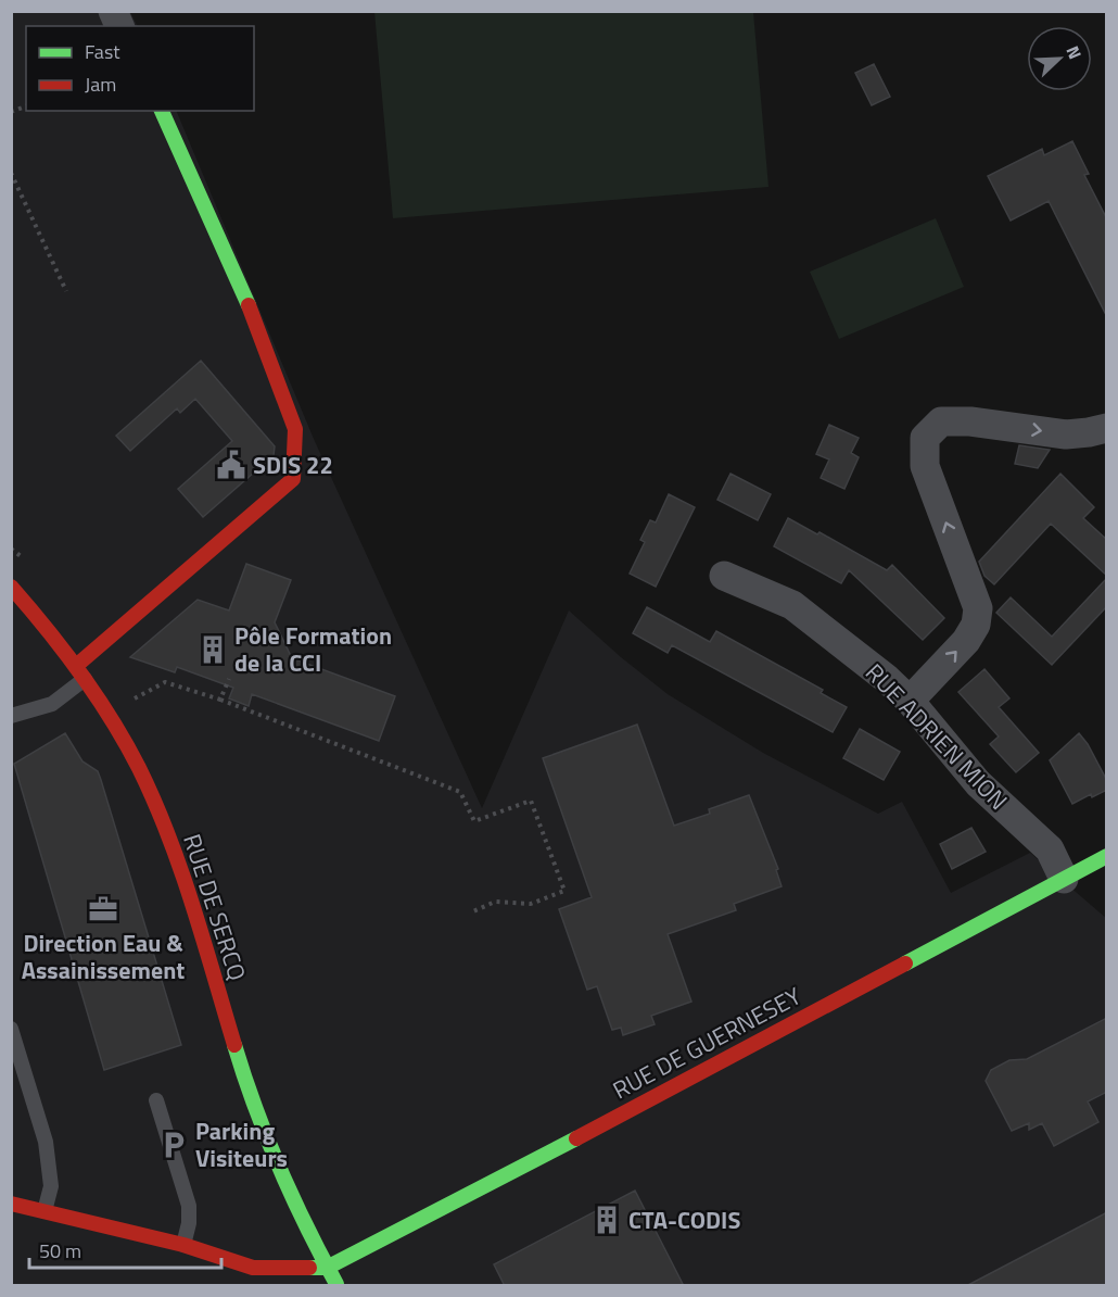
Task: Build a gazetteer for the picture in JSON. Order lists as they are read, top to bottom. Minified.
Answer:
{"streets":{"street":["RUE ADRIEN MION","RUE DE SERCQ","RUE DE GUERNESEY"]},"crossings":[["RUE ADRIEN MION","RUE DE GUERNESEY"],["RUE DE SERCQ","RUE DE GUERNESEY"]],"places":{"public building":["SDIS 22"],"building":["Pôle Formation de la CCI","CTA-CODIS"],"office":["Direction Eau & Assainissement"],"parking":["Parking Visiteurs"]},"legend":["Fast","Jam"],"scale_bar":"50 m","north":"top right"}
